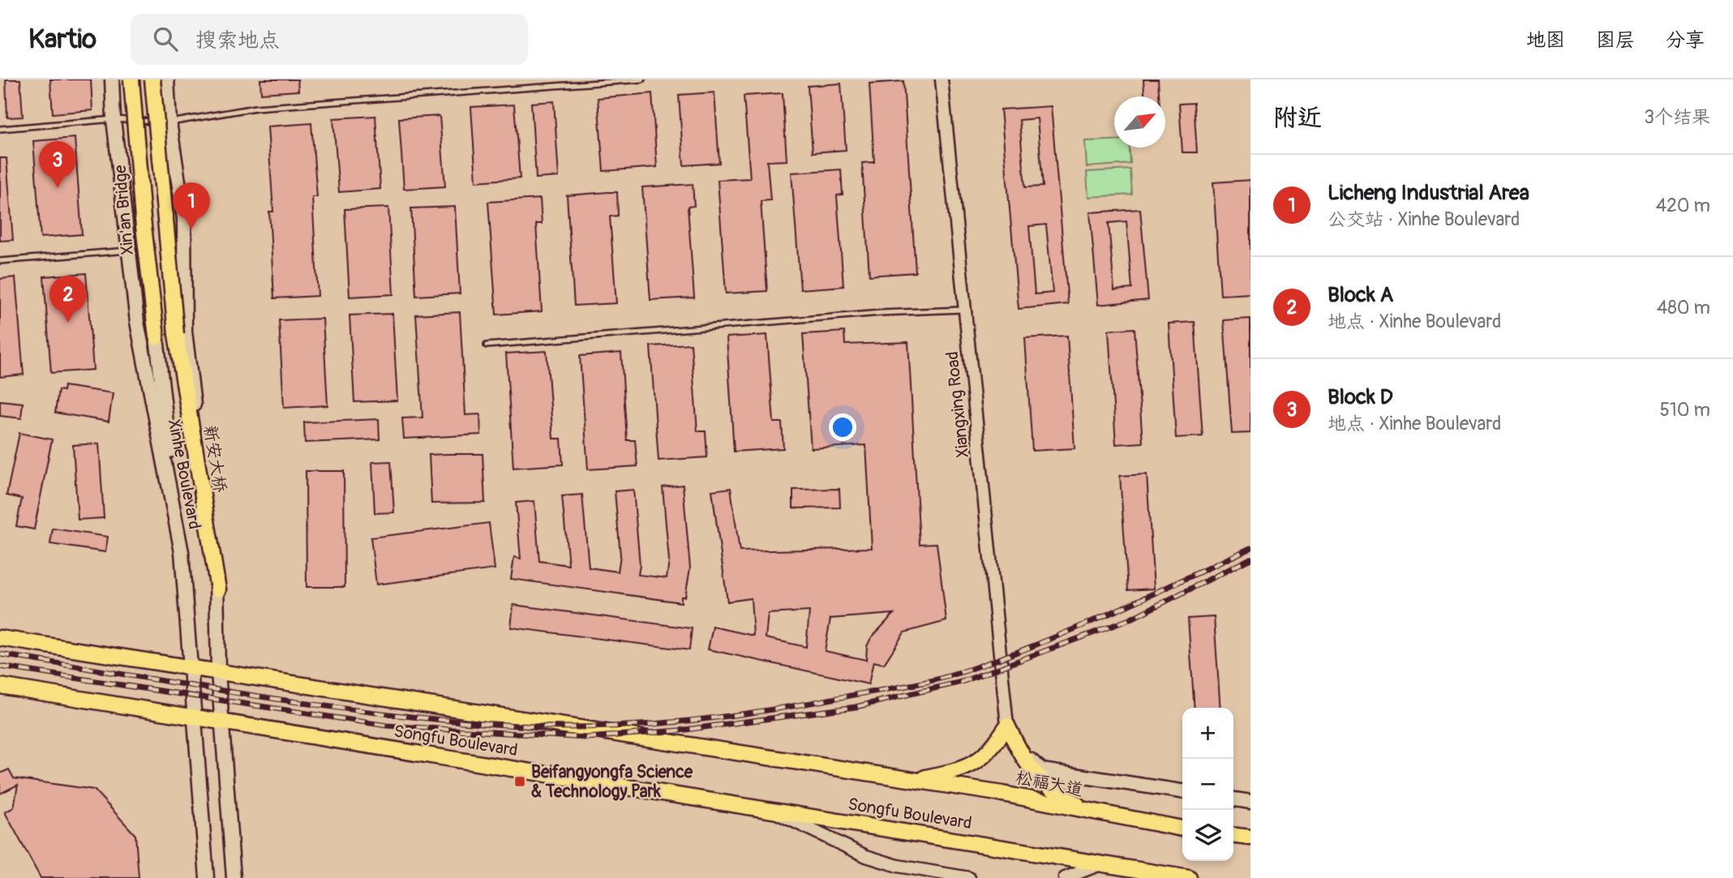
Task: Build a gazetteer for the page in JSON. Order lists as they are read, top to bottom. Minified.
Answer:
{"streets":{"main road":["Xin'an Bridge","新安大桥","Xinhe Boulevard","Songfu Boulevard","松福大道"],"street":["Xiangxing Road"]},"crossings":[["Xiangxing Road","松福大道"],["新安大桥","Xinhe Boulevard"],["Xinhe Boulevard","Songfu Boulevard"],["Songfu Boulevard","松福大道"]],"places":{"transit":["Beifangyongfa Science & Technology Park"]},"north":"top right","page":{"header":"Kartio","search":"搜索地点","nav":["地图","图层","分享"],"heading":["附近","3个结果"],"pins":["3","1","2"],"list":[{"mark":"1","name":"Licheng Industrial Area","note":"公交站 · Xinhe Boulevard","value":"420 m"},{"mark":"2","name":"Block A","note":"地点 · Xinhe Boulevard","value":"480 m"},{"mark":"3","name":"Block D","note":"地点 · Xinhe Boulevard","value":"510 m"}],"map_buttons":["+","−"]}}
